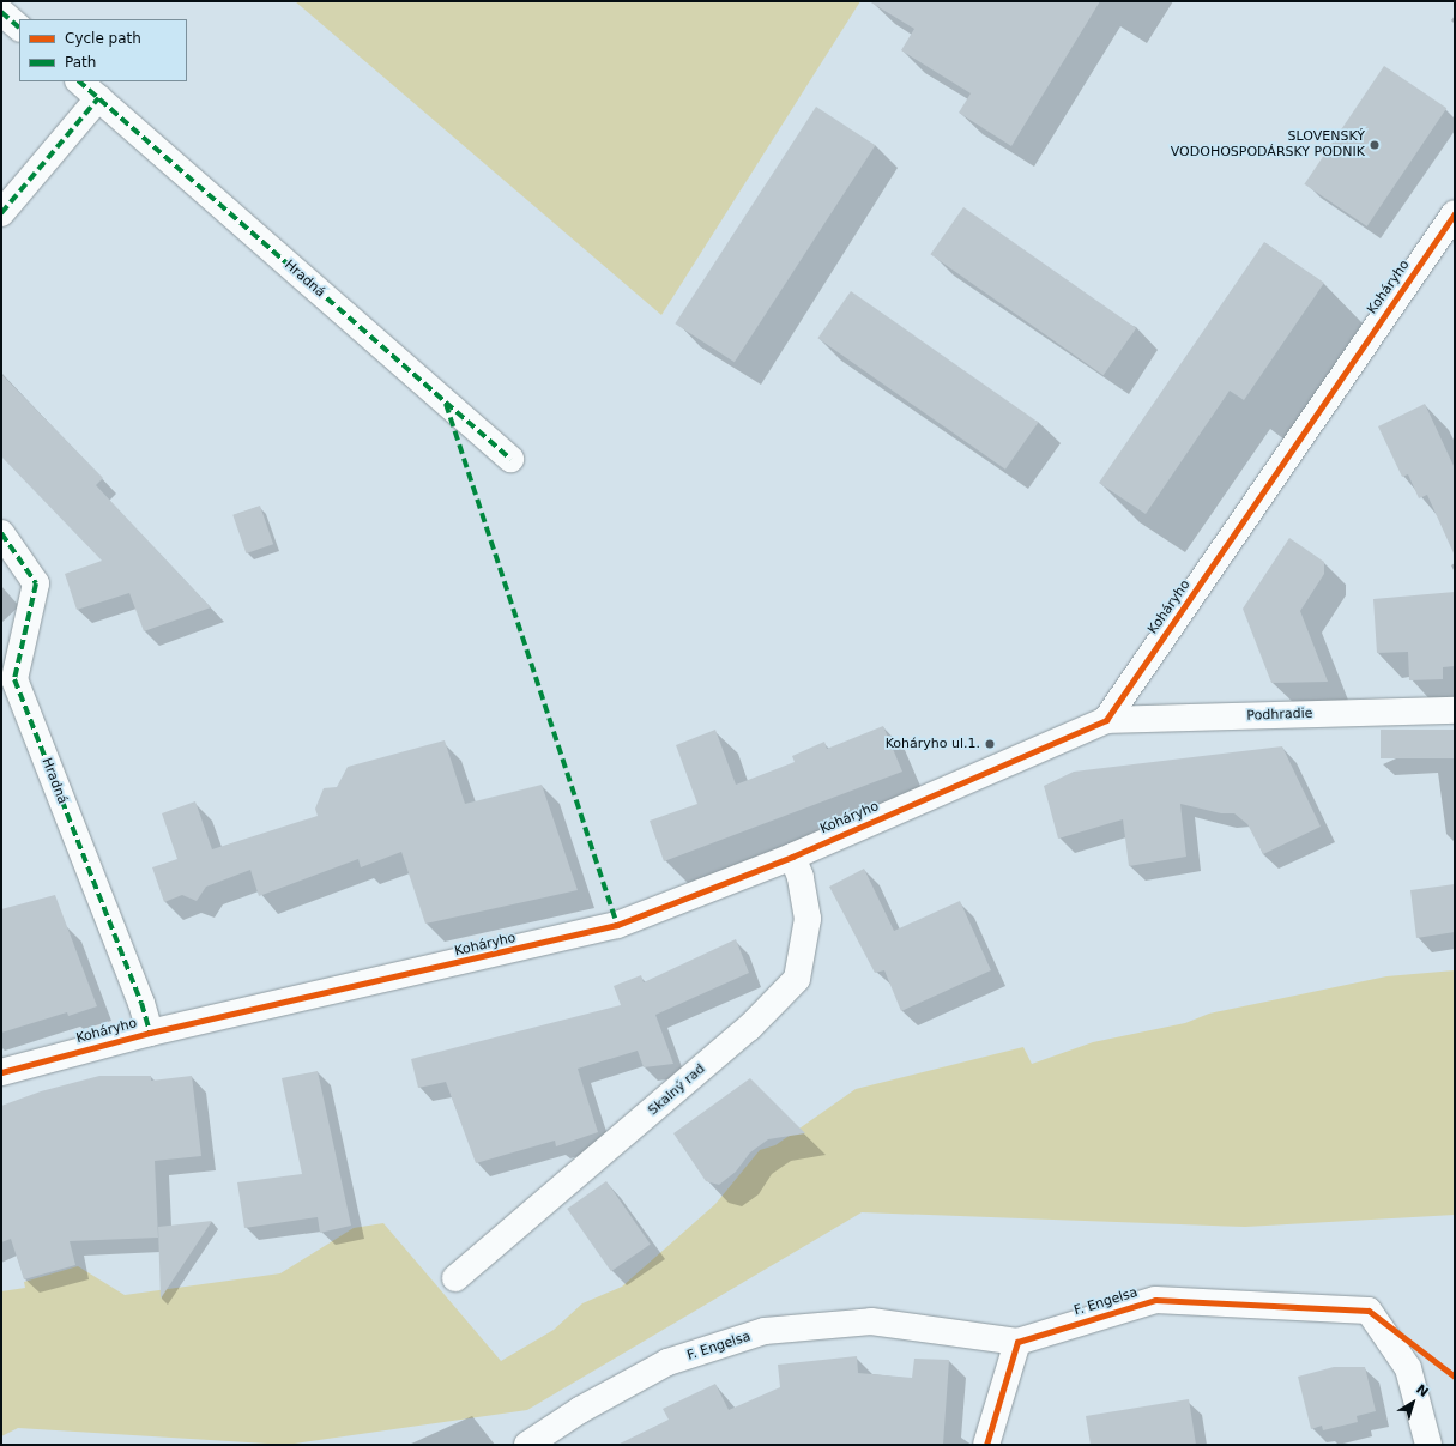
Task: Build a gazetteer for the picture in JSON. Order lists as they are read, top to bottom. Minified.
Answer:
{"streets":{"street":["Hradná","Koháryho","Podhradie","Skalný rad","F. Engelsa"]},"crossings":[["Hradná","Koháryho"],["Koháryho","Podhradie"],["Koháryho","Skalný rad"]],"places":["SLOVENSKÝ VODOHOSPODÁRSKY PODNIK","Koháryho ul.1."],"legend":["Cycle path","Path"],"north":"top right"}
